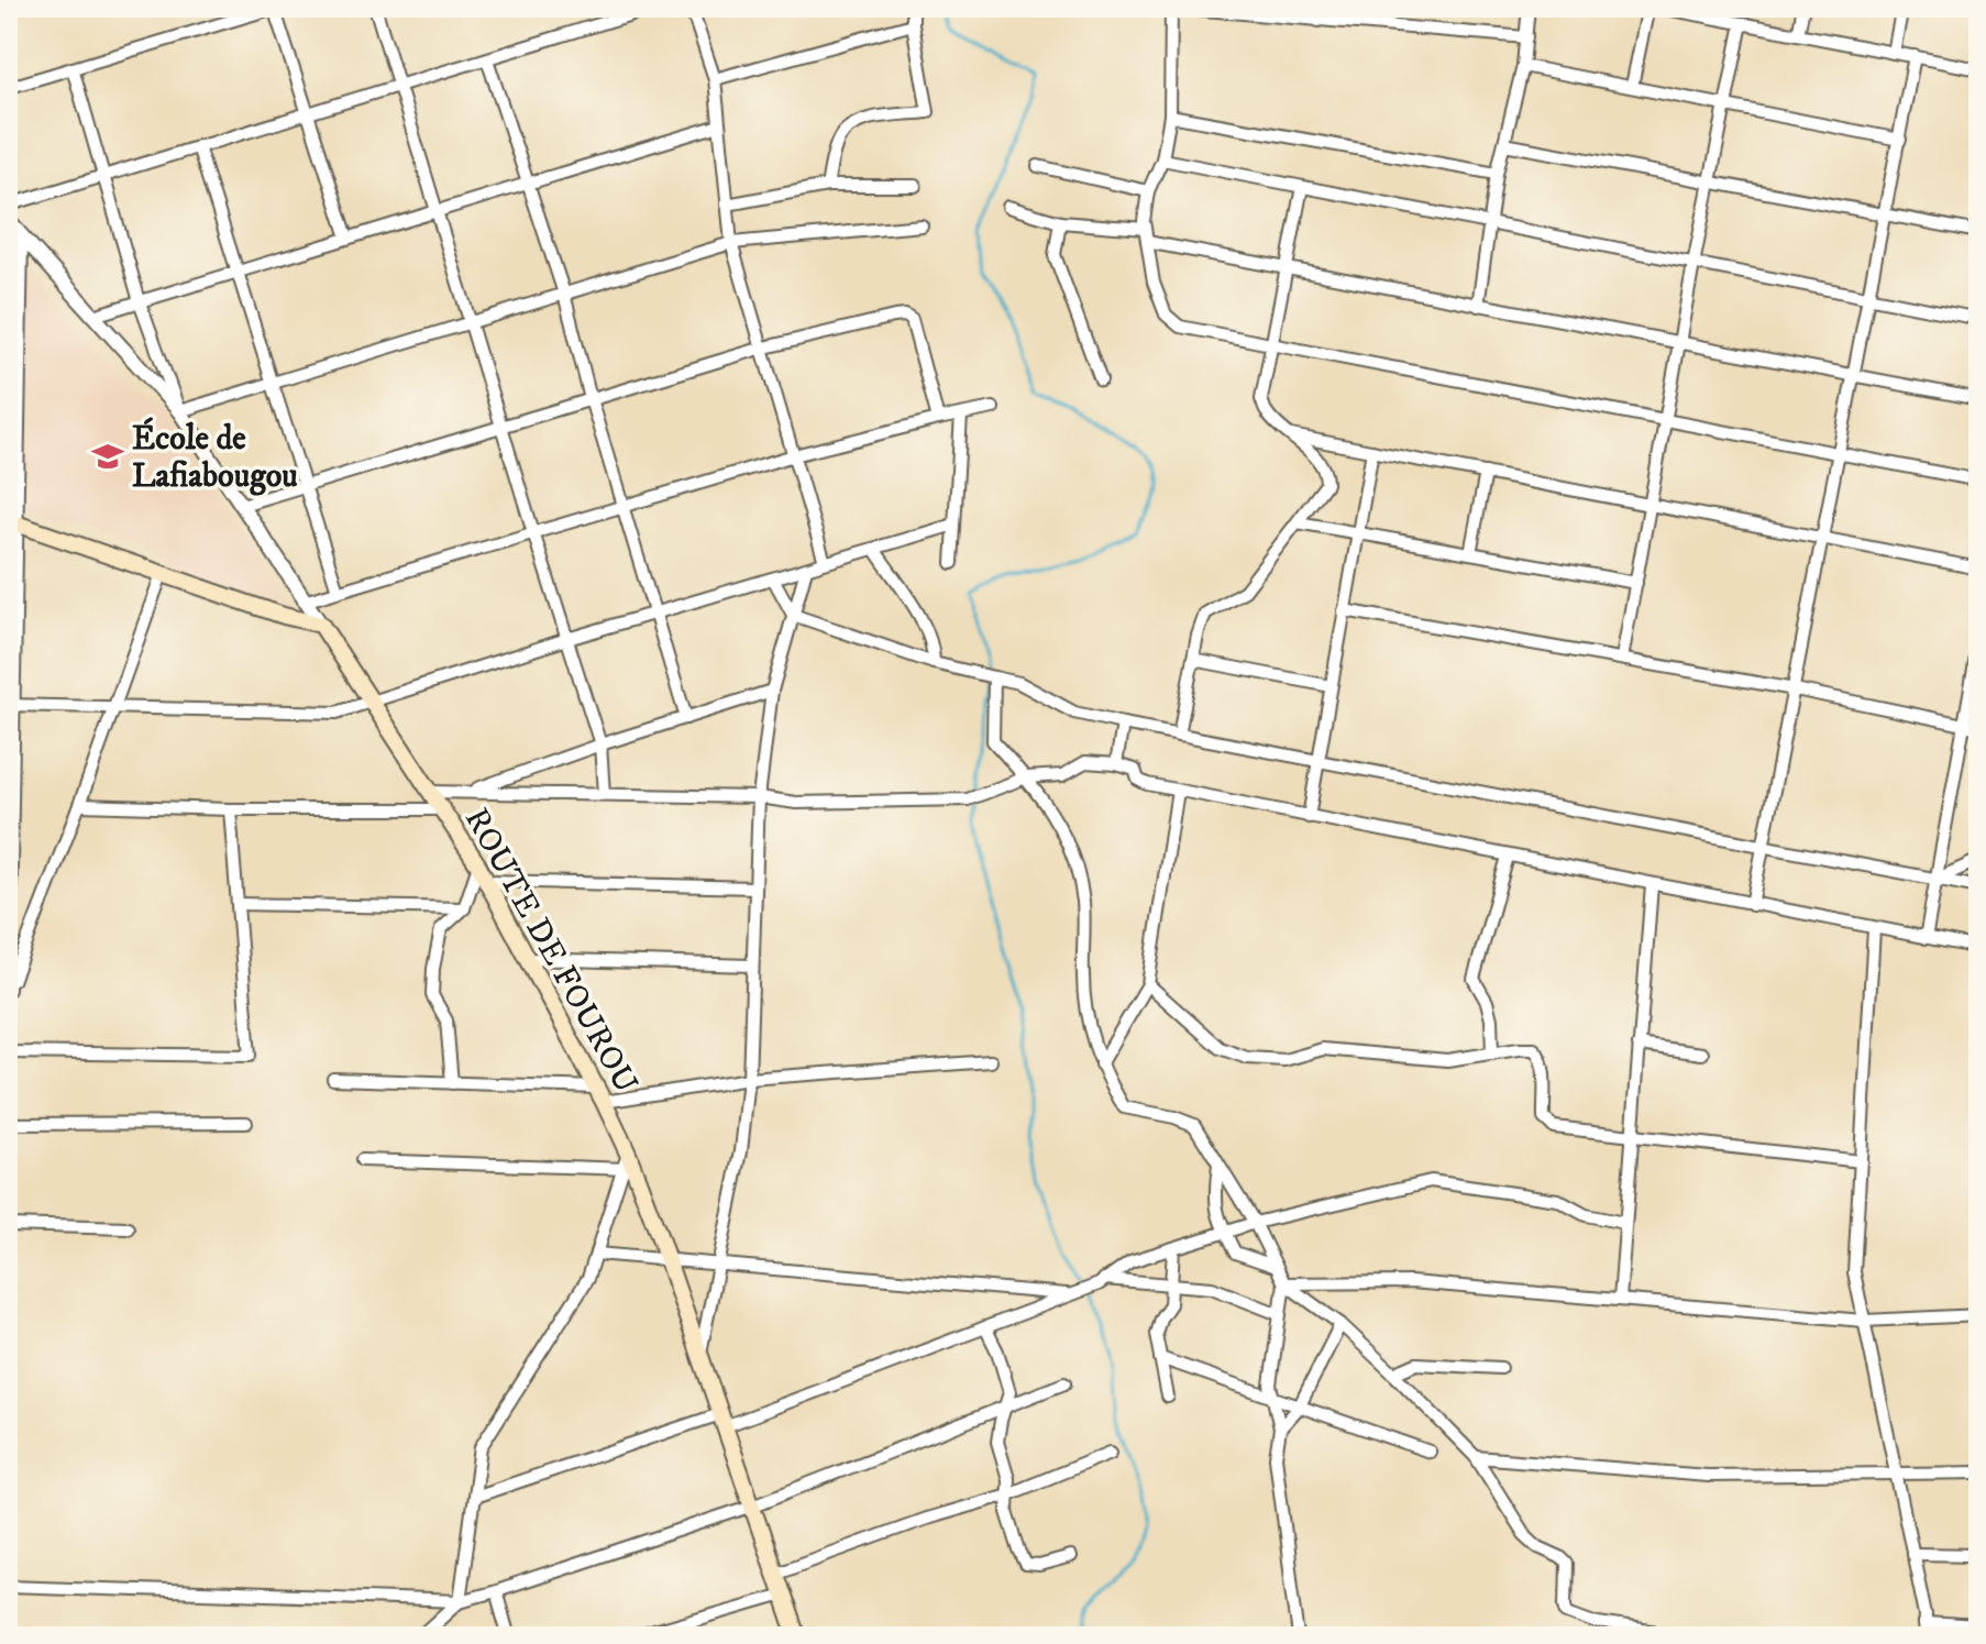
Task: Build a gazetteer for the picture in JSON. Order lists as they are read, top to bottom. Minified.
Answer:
{"streets":{"main road":["ROUTE DE FOUROU"]},"places":{"school or university":["École de Lafiabougou"]}}
